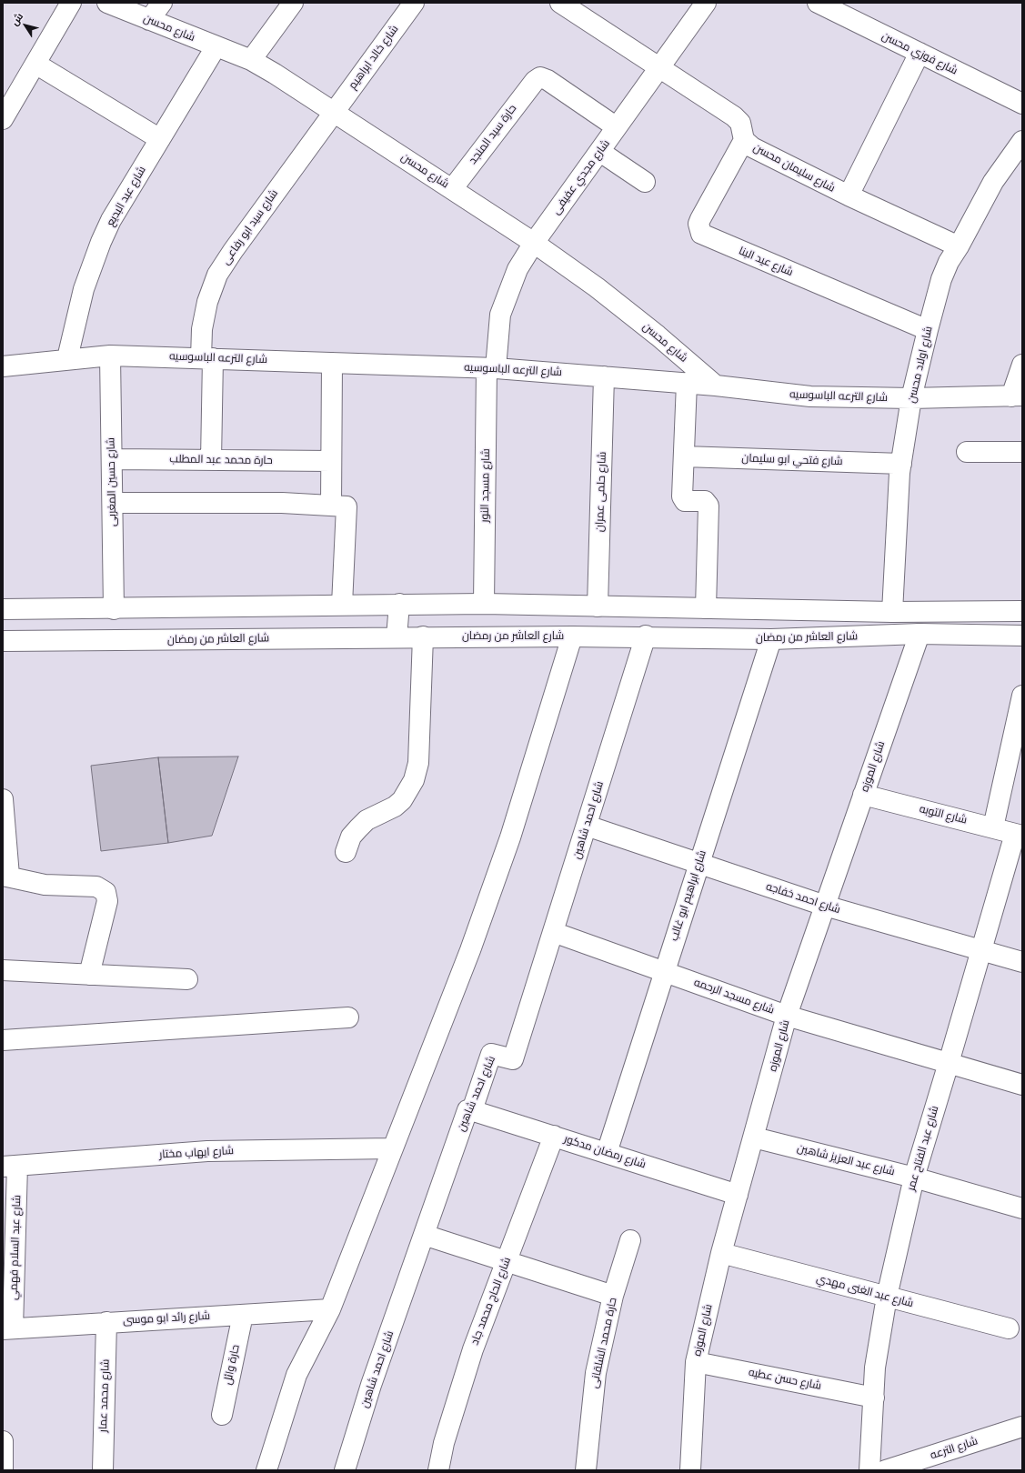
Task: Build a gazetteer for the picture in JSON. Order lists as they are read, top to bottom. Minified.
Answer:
{"streets":{"street":["شارع محسن","شارع فوزي محسن","شارع خالد ابراهيم","حارة سيد المنجد","شارع سليمان محسن","شارع مجدي عفيفى","شارع عبد البديع","شارع سيد ابو رفاعى","شارع عيد البنا","شارع الترعه الباسوسيه","شارع اولاد محسن","حارة محمد عبد المطلب","شارع فتحي ابو سليمان","شارع حسين المغربى","شارع مسجد النور","شارع حلمى عمران","شارع العاشر من رمضان","شارع الموزه","شارع التوبه","شارع احمد شاهين","شارع ابراهيم ابو غالب","شارع احمد خفاجه","شارع مسجد الرحمه","شارع عبد الفتاح عمر","شارع رمضان مدكور","شارع ايهاب مختار","شارع عبد العزيز شاهين","شارع عبد السلام فهمي","شارع عبد الغنى مهدي","شارع الحاج محمد جاد","شارع رائد ابو موسى","حارة محمد الشلقانى","حارة وائل","شارع حسن عطيه","شارع محمد عمار","شارع الترعه"]},"crossings":[["شارع محسن","شارع خالد ابراهيم"],["شارع محسن","حارة سيد المنجد"],["شارع محسن","شارع مجدي عفيفى"],["شارع محسن","شارع عبد البديع"],["شارع محسن","شارع سيد ابو رفاعى"],["شارع محسن","شارع الترعه الباسوسيه"],["شارع خالد ابراهيم","شارع سيد ابو رفاعى"],["حارة سيد المنجد","شارع مجدي عفيفى"],["شارع سليمان محسن","شارع مجدي عفيفى"],["شارع سليمان محسن","شارع عيد البنا"],["شارع سليمان محسن","شارع اولاد محسن"],["شارع مجدي عفيفى","شارع الترعه الباسوسيه"],["شارع مجدي عفيفى","شارع مسجد النور"],["شارع عبد البديع","شارع الترعه الباسوسيه"],["شارع سيد ابو رفاعى","شارع الترعه الباسوسيه"],["شارع سيد ابو رفاعى","حارة محمد عبد المطلب"],["شارع عيد البنا","شارع اولاد محسن"],["شارع الترعه الباسوسيه","شارع اولاد محسن"],["شارع الترعه الباسوسيه","شارع حسين المغربى"],["شارع الترعه الباسوسيه","شارع مسجد النور"],["شارع الترعه الباسوسيه","شارع حلمى عمران"],["شارع اولاد محسن","شارع فتحي ابو سليمان"],["حارة محمد عبد المطلب","شارع حسين المغربى"],["شارع العاشر من رمضان","شارع الموزه"],["شارع العاشر من رمضان","شارع احمد شاهين"],["شارع العاشر من رمضان","شارع ابراهيم ابو غالب"],["شارع الموزه","شارع التوبه"],["شارع الموزه","شارع احمد خفاجه"],["شارع الموزه","شارع مسجد الرحمه"],["شارع الموزه","شارع رمضان مدكور"],["شارع الموزه","شارع عبد العزيز شاهين"],["شارع الموزه","شارع عبد الغنى مهدي"],["شارع الموزه","شارع حسن عطيه"],["شارع التوبه","شارع عبد الفتاح عمر"],["شارع احمد شاهين","شارع احمد خفاجه"],["شارع احمد شاهين","شارع مسجد الرحمه"],["شارع احمد شاهين","شارع رمضان مدكور"],["شارع ابراهيم ابو غالب","شارع احمد خفاجه"],["شارع ابراهيم ابو غالب","شارع مسجد الرحمه"],["شارع ابراهيم ابو غالب","شارع رمضان مدكور"],["شارع احمد خفاجه","شارع عبد الفتاح عمر"],["شارع مسجد الرحمه","شارع عبد الفتاح عمر"],["شارع عبد الفتاح عمر","شارع عبد العزيز شاهين"],["شارع عبد الفتاح عمر","شارع عبد الغنى مهدي"],["شارع عبد الفتاح عمر","شارع حسن عطيه"],["شارع رمضان مدكور","شارع الحاج محمد جاد"],["شارع ايهاب مختار","شارع عبد السلام فهمي"],["شارع عبد السلام فهمي","شارع رائد ابو موسى"],["شارع رائد ابو موسى","حارة وائل"],["شارع رائد ابو موسى","شارع محمد عمار"]],"north":"top left"}
